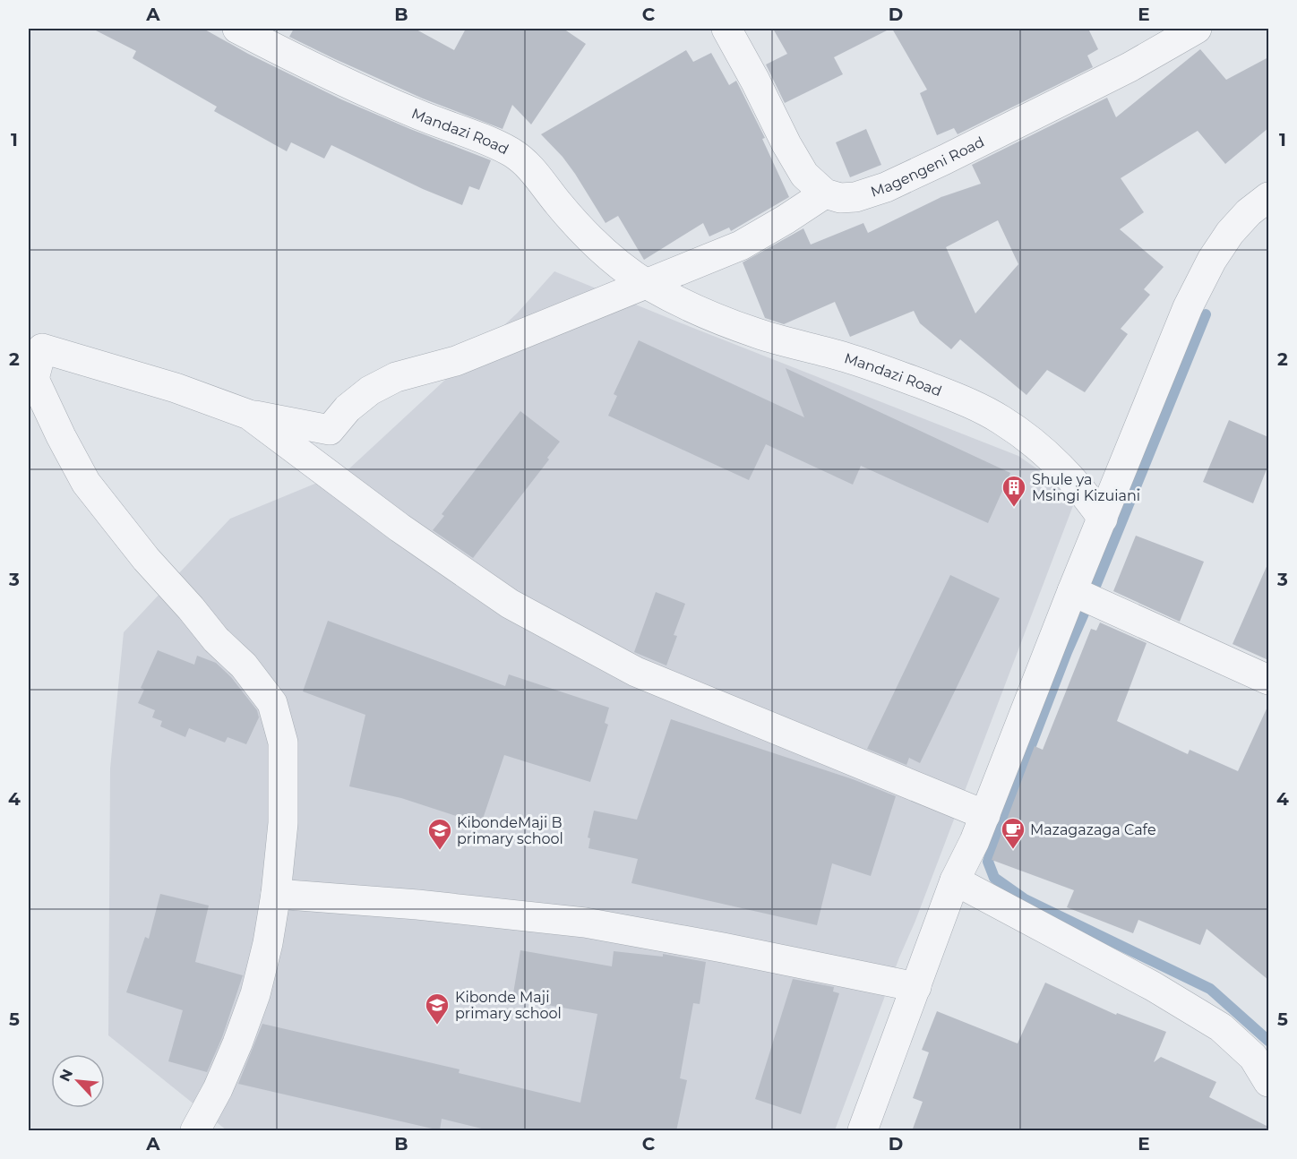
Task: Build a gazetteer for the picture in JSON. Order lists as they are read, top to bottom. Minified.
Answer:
{"streets":{"street":["Mandazi Road","Magengeni Road"]},"places":{"building":["Shule ya Msingi Kizuiani"],"cafe":["Mazagazaga Cafe"],"school or university":["KibondeMaji B primary school","Kibonde Maji primary school"]},"north":"top left","grid":{"columns":["A","B","C","D","E"],"rows":["1","2","3","4","5"]}}
